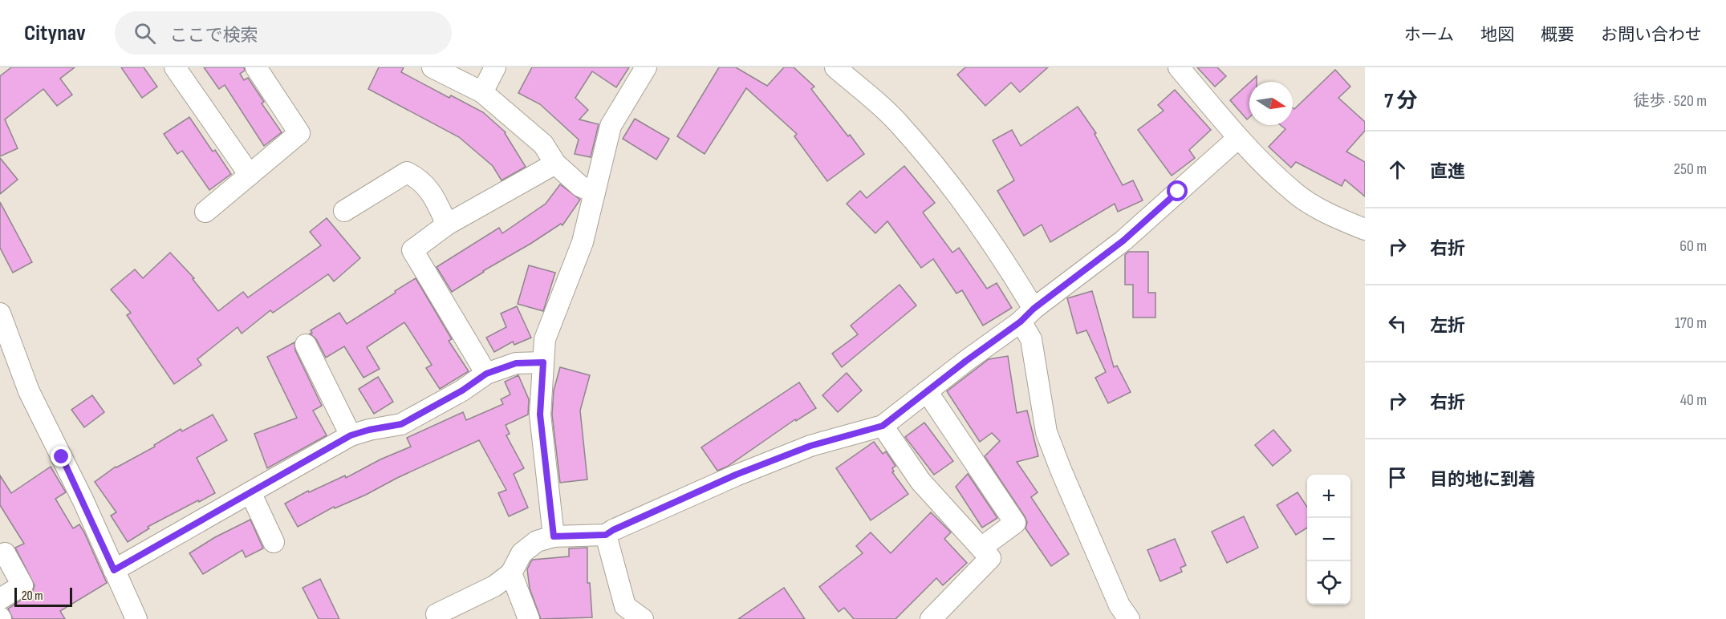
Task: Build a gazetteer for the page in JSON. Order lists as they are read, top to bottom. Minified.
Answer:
{"scale_bar":"20 m","north":"right","page":{"header":"Citynav","search":"ここで検索","nav":["ホーム","地図","概要","お問い合わせ"],"heading":["7 分","徒歩 · 520 m"],"list":[["直進","250 m"],["右折","60 m"],["左折","170 m"],["右折","40 m"],"目的地に到着"],"map_buttons":["+","−"],"scale":"20 m"}}
